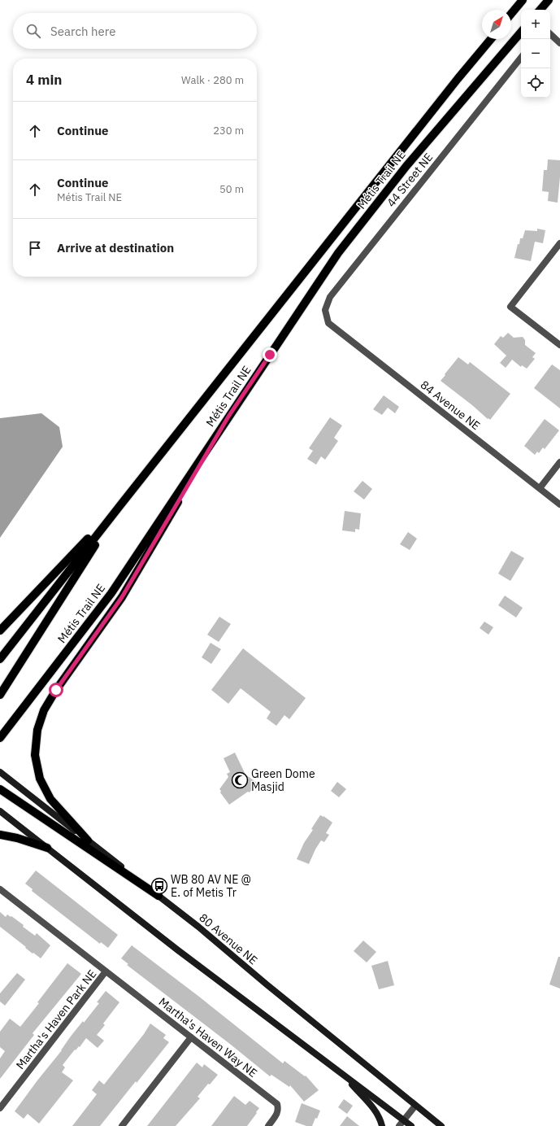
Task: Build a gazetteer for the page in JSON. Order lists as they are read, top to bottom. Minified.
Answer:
{"streets":{"main road":["Métis Trail NE","80 Avenue NE"],"street":["44 Street NE","84 Avenue NE","Martha's Haven Park NE","Martha's Haven Way NE"]},"crossings":[["44 Street NE","84 Avenue NE"],["Martha's Haven Park NE","Martha's Haven Way NE"]],"places":{"mosque":["Green Dome Masjid"],"bus stop":["WB 80 AV NE @ E. of Metis Tr"]},"north":"top right","page":{"map_buttons":["+","−"],"search":"Search here","heading":["4 min","Walk · 280 m"],"list":[["Continue","230 m"],["Continue","Métis Trail NE","50 m"],"Arrive at destination"]}}
